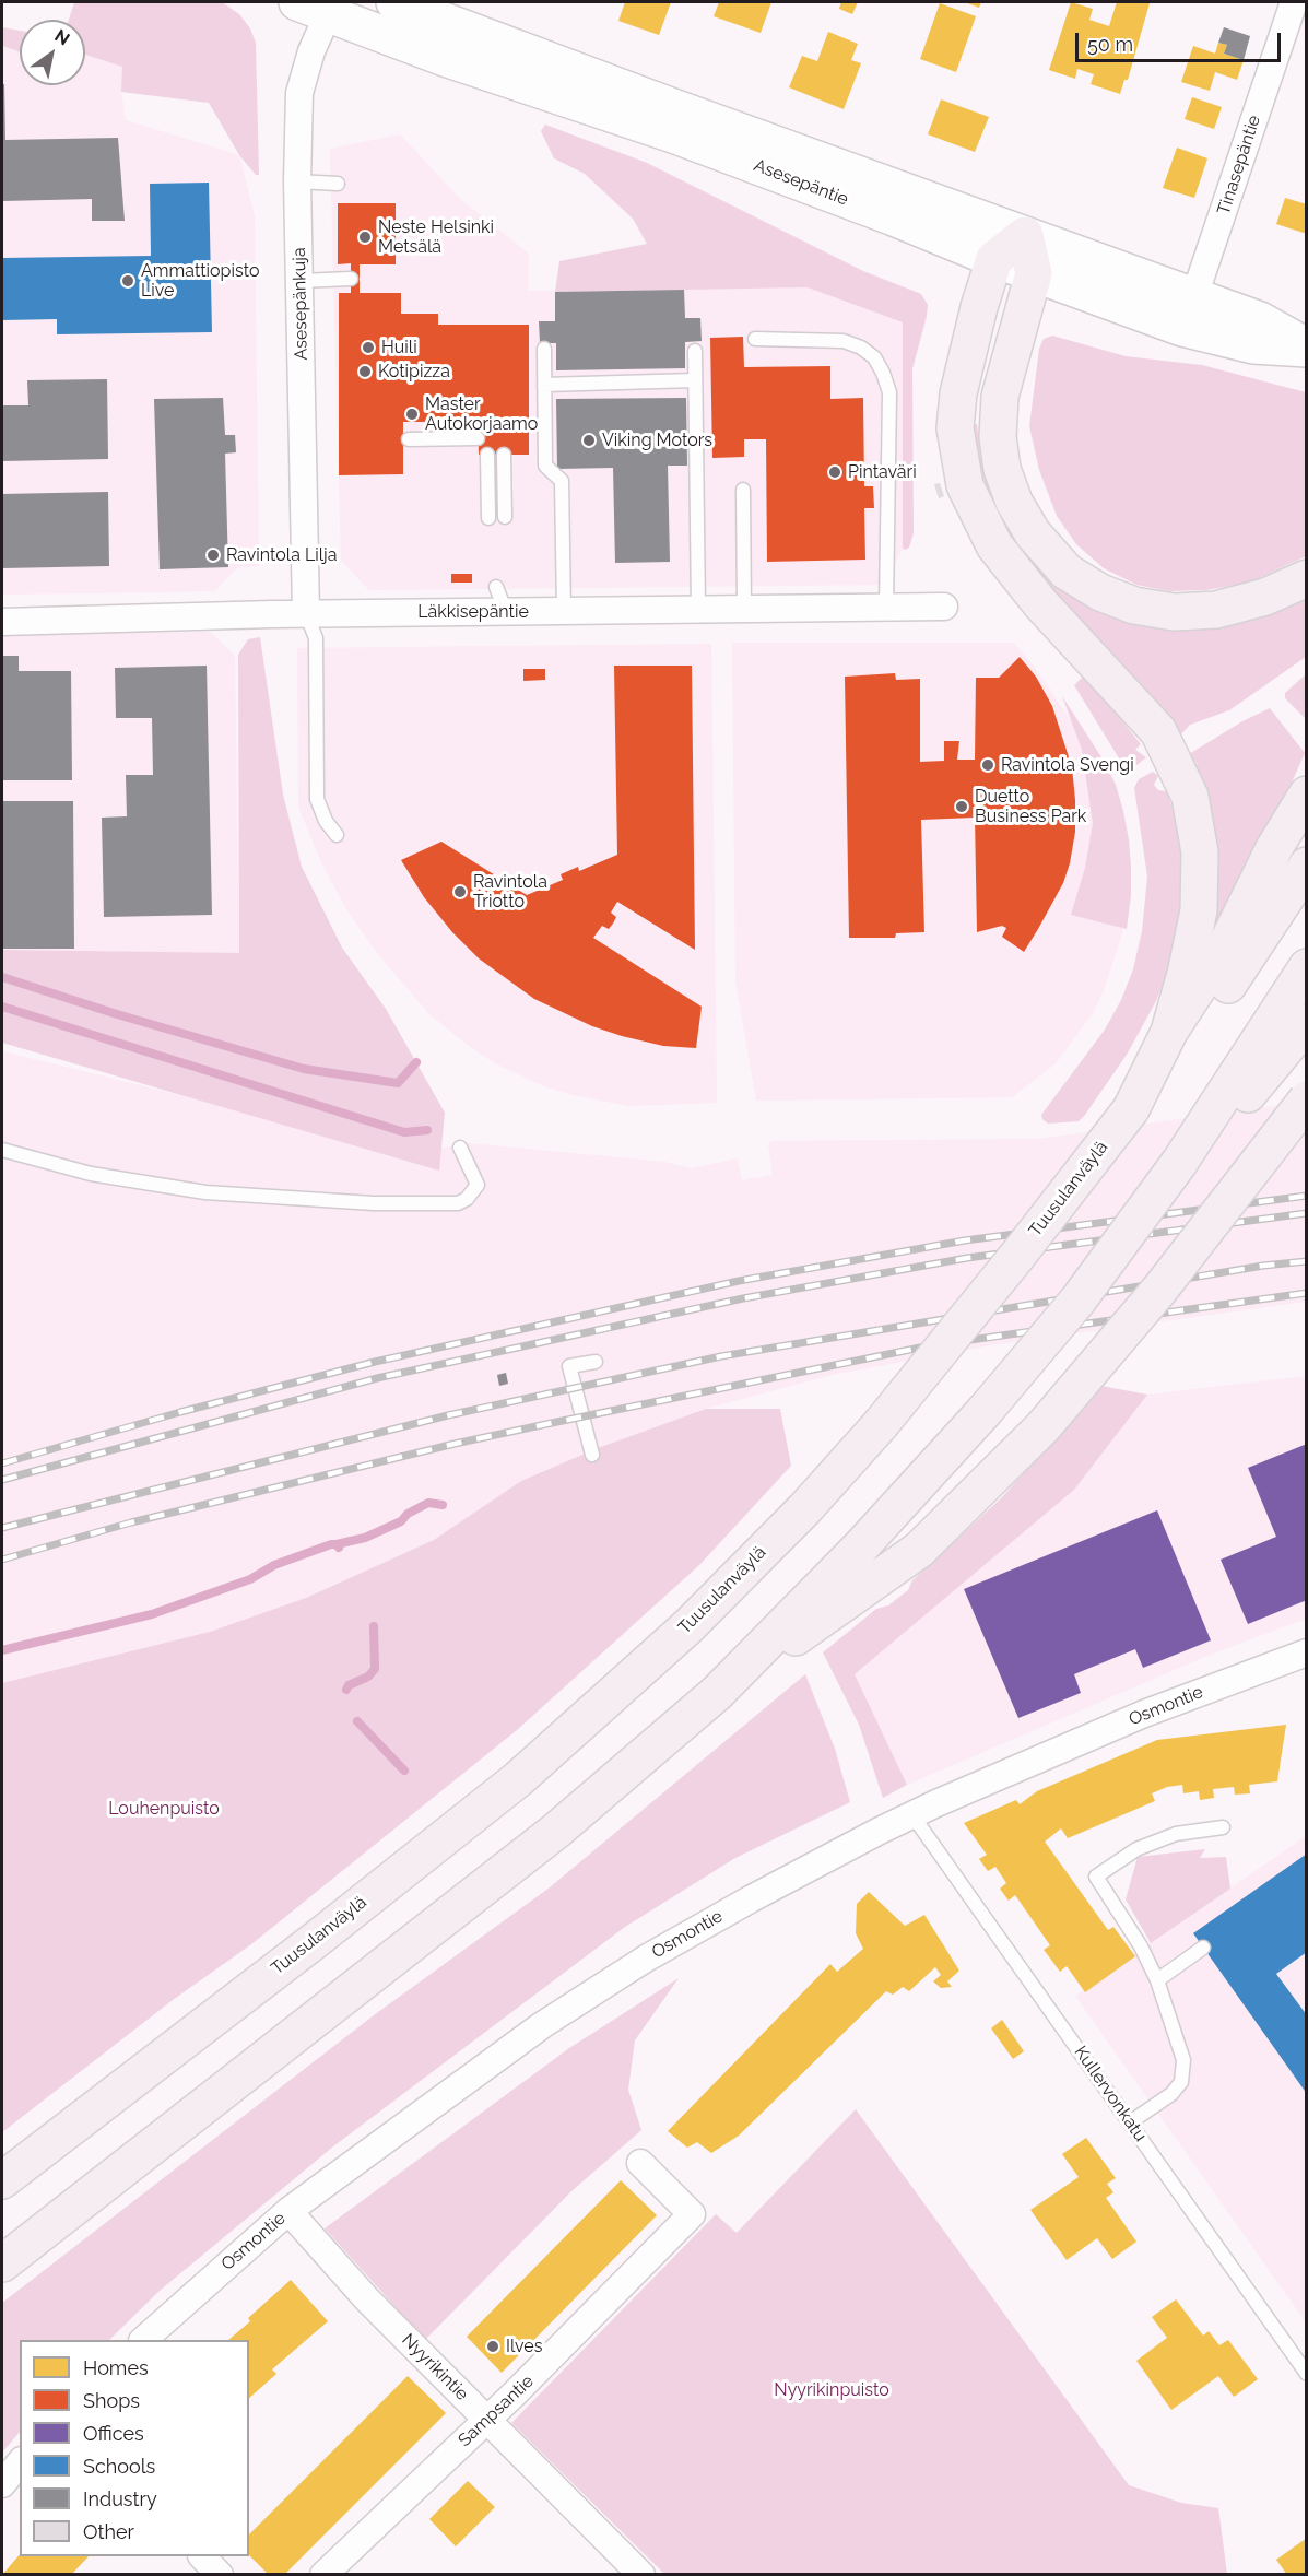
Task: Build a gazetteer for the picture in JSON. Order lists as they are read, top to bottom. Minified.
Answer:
{"streets":{"highway":["Tuusulanväylä"],"main road":["Asesepäntie"],"street":["Tinasepäntie","Asesepänkuja","Läkkisepäntie","Osmontie","Nyyrikintie","Sampsantie"],"lane":["Kullervonkatu"]},"crossings":[["Tinasepäntie","Asesepäntie"],["Asesepäntie","Asesepänkuja"],["Asesepänkuja","Läkkisepäntie"],["Osmontie","Kullervonkatu"],["Osmontie","Nyyrikintie"],["Nyyrikintie","Sampsantie"]],"parks":["Louhenpuisto","Nyyrikinpuisto"],"places":["Neste Helsinki Metsälä","Ammattiopisto Live","Huili","Kotipizza","Master Autokorjaamo","Viking Motors","Pintaväri","Ravintola Lilja","Ravintola Svengi","Duetto Business Park","Ravintola Triotto","Ilves"],"legend":["Homes","Shops","Offices","Schools","Industry","Other"],"scale_bar":"50 m","north":"top right"}
